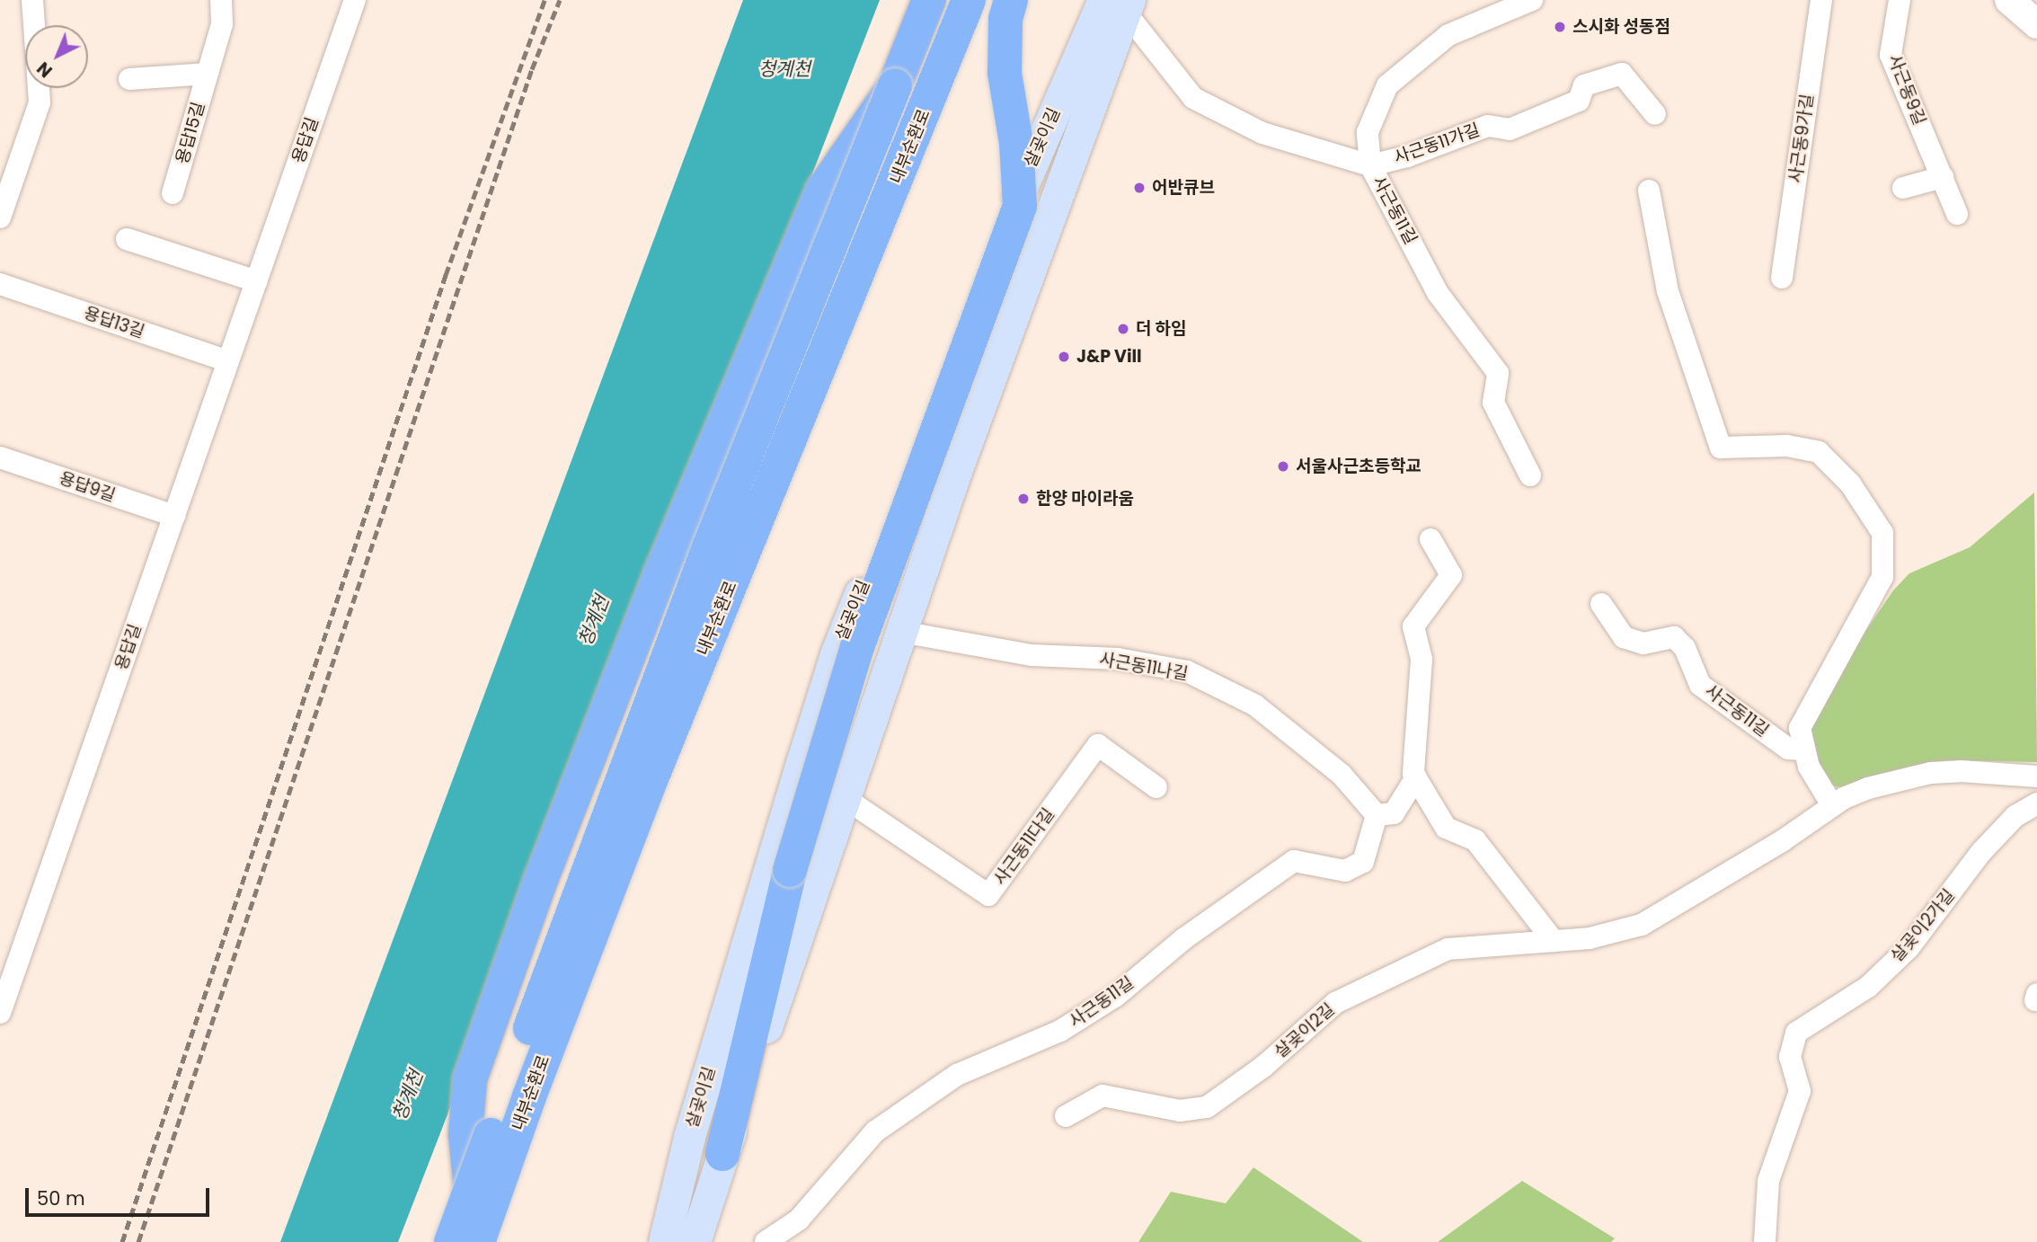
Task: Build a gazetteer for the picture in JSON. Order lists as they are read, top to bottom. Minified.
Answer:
{"streets":{"highway":["내부순환로"],"main road":["살곶이길"],"street":["사근동9길","용답15길","사근동9가길","용답길","사근동11가길","사근동11길","용답13길","용답9길","사근동11나길","사근동11다길","살곶이2가길","살곶이2길"]},"crossings":[["살곶이길","사근동11나길"],["살곶이길","사근동11다길"],["용답길","용답13길"],["용답길","용답9길"],["사근동11가길","사근동11길"],["사근동11길","사근동11나길"]],"water":["청계천"],"places":["스시화 성동점","어반큐브","더 하임","J&P Vill","서울사근초등학교","한양 마이라움"],"scale_bar":"50 m","north":"bottom left"}
